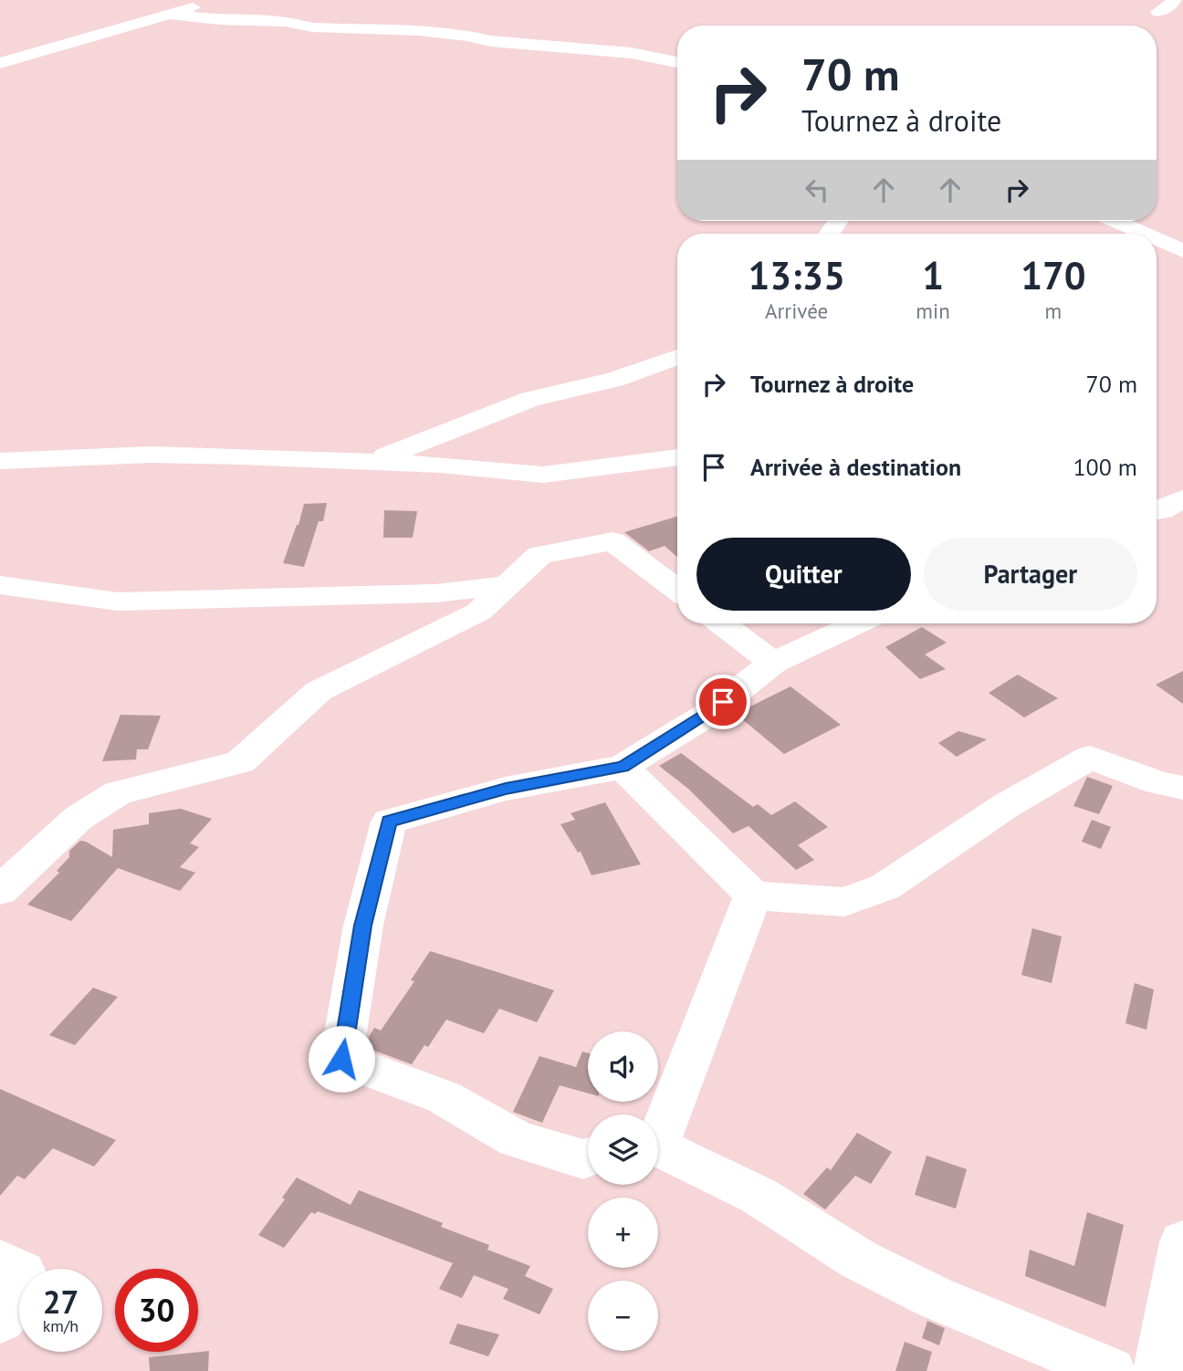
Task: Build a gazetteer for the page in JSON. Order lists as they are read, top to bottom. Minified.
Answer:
{"page":{"turn":["70 m","Tournez à droite"],"eta":["13:35","Arrivée","1","min","170","m"],"list":[{"name":"Tournez à droite","value":"70 m"},{"name":"Arrivée à destination","value":"100 m"}],"buttons":["Quitter","Partager"],"map_buttons":["+","−"],"speed":"27 km/h","limit":"30"}}
